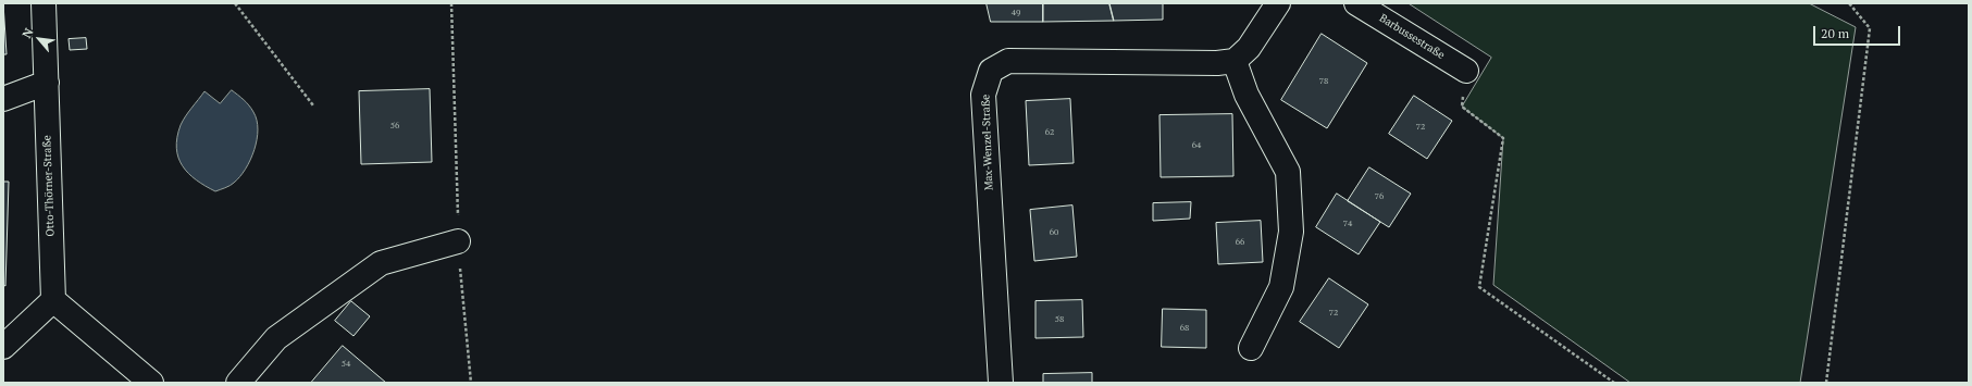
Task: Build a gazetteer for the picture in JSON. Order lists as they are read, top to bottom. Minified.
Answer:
{"streets":{"street":["Barbussestraße","Max-Wenzel-Straße","Otto-Thörner-Straße"]},"house_numbers":["49","78","56","72","62","64","76","74","60","66","72","58","68","54"],"scale_bar":"20 m","north":"top left"}
